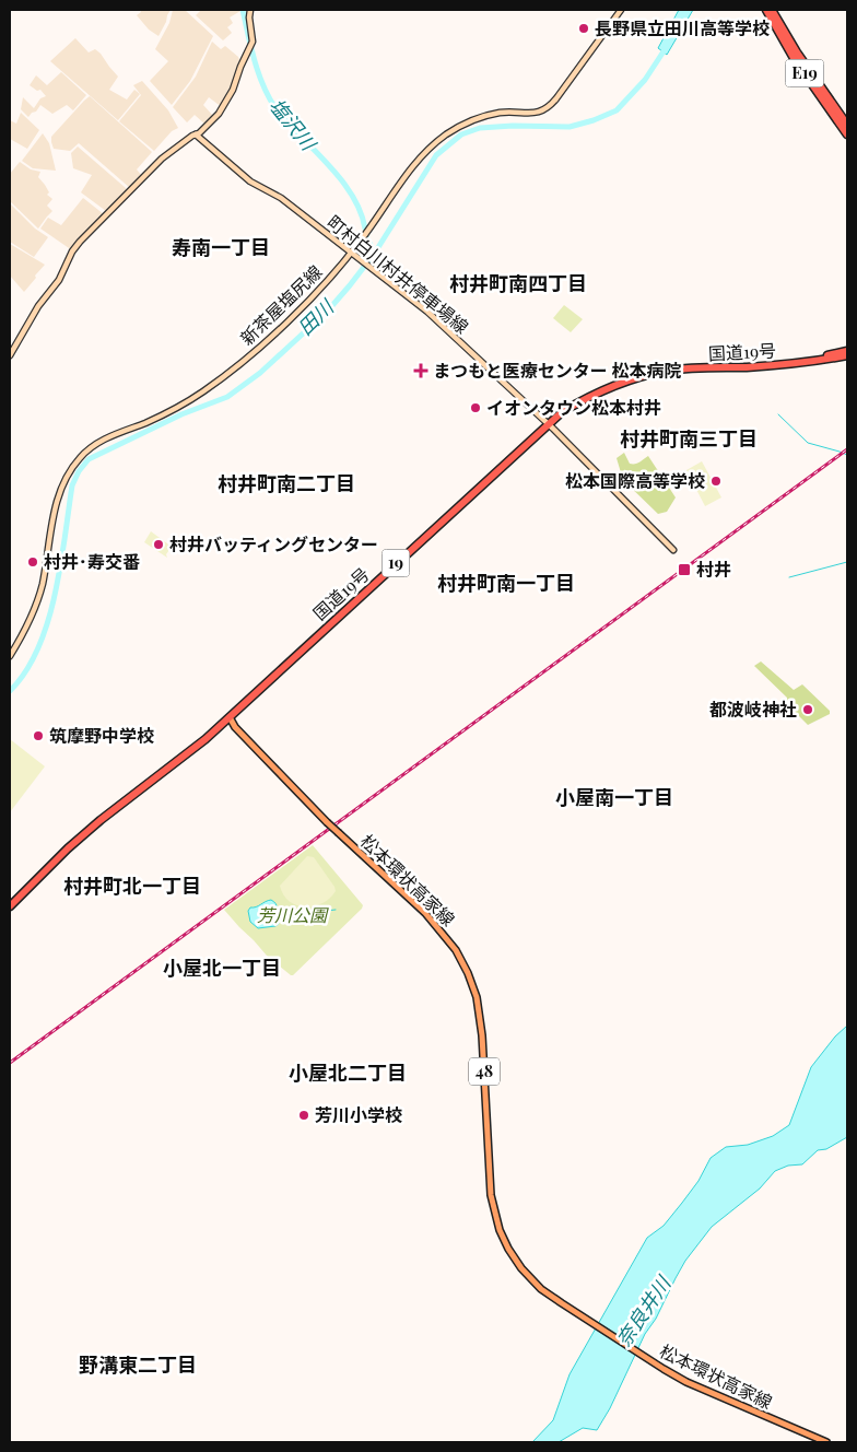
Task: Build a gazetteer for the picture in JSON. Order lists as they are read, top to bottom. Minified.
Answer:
{"streets":{"highway":["E19","国道19号","19"],"main road":["町村白川村井停車場線","新茶屋塩尻線","松本環状高家線","48"]},"crossings":[["町村白川村井停車場線","新茶屋塩尻線"],["町村白川村井停車場線","国道19号"],["国道19号","松本環状高家線"]],"districts":["寿南一丁目","村井町南四丁目","村井町南三丁目","村井町南二丁目","村井町南一丁目","小屋南一丁目","村井町北一丁目","小屋北一丁目","小屋北二丁目","野溝東二丁目"],"water":["塩沢川","田川","奈良井川"],"parks":["芳川公園"],"places":{"other":["長野県立田川高等学校","イオンタウン松本村井","松本国際高等学校","村井バッティングセンター","村井･寿交番","都波岐神社","筑摩野中学校","芳川小学校"],"health":["まつもと医療センター 松本病院"],"transit":["村井"]}}
